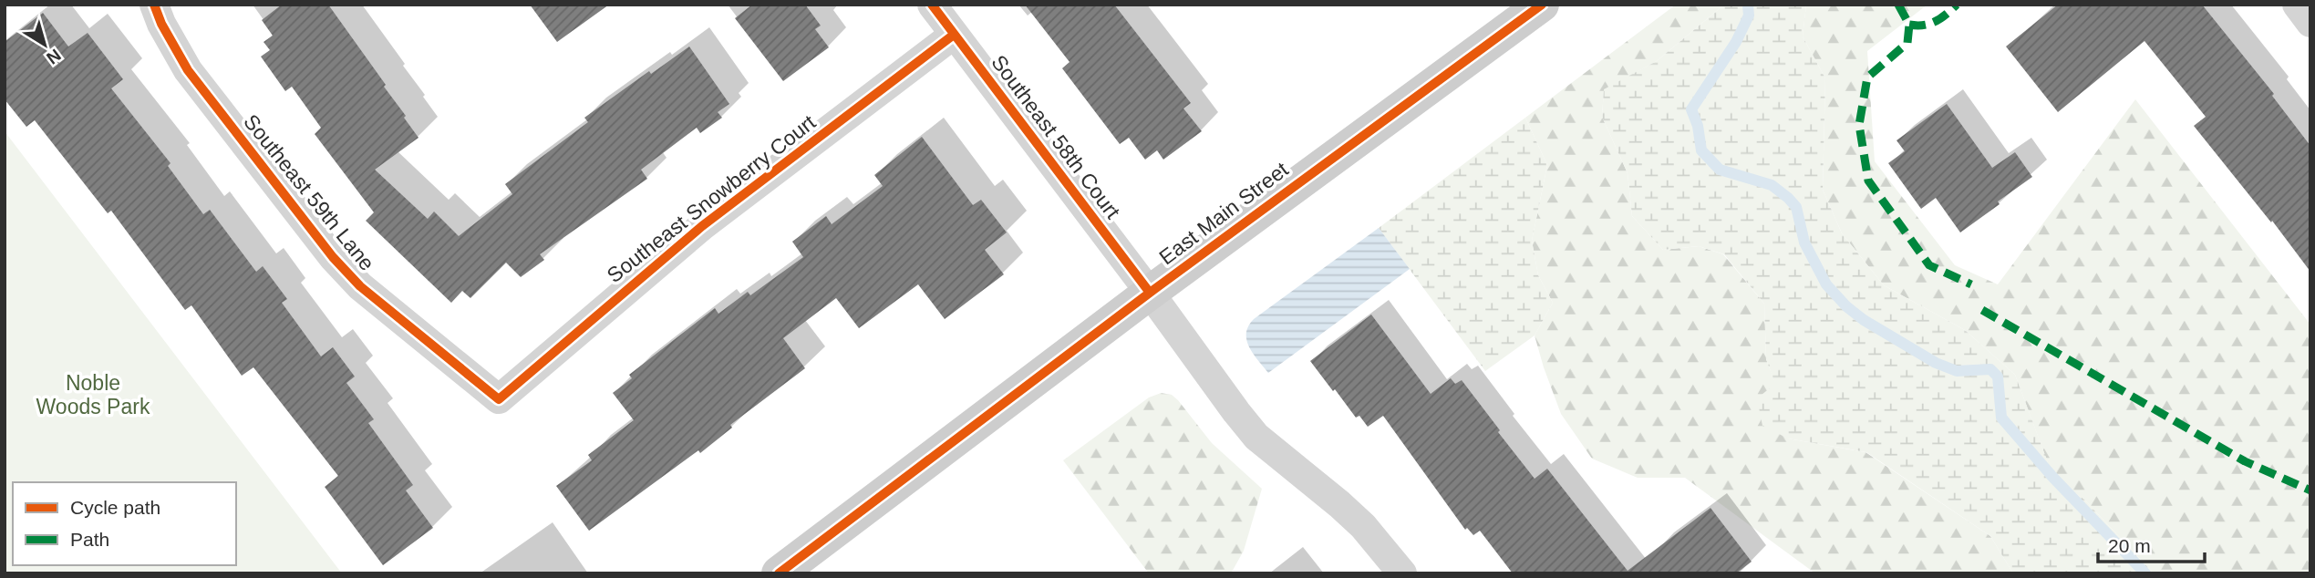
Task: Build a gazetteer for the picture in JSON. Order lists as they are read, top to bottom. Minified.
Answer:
{"streets":{"main road":["East Main Street"],"street":["Southeast 58th Court","Southeast 59th Lane","Southeast Snowberry Court"]},"crossings":[["Southeast 58th Court","Southeast Snowberry Court"],["Southeast 58th Court","East Main Street"],["Southeast 59th Lane","Southeast Snowberry Court"]],"parks":["Noble Woods Park"],"legend":["Cycle path","Path"],"scale_bar":"20 m","north":"bottom right"}
